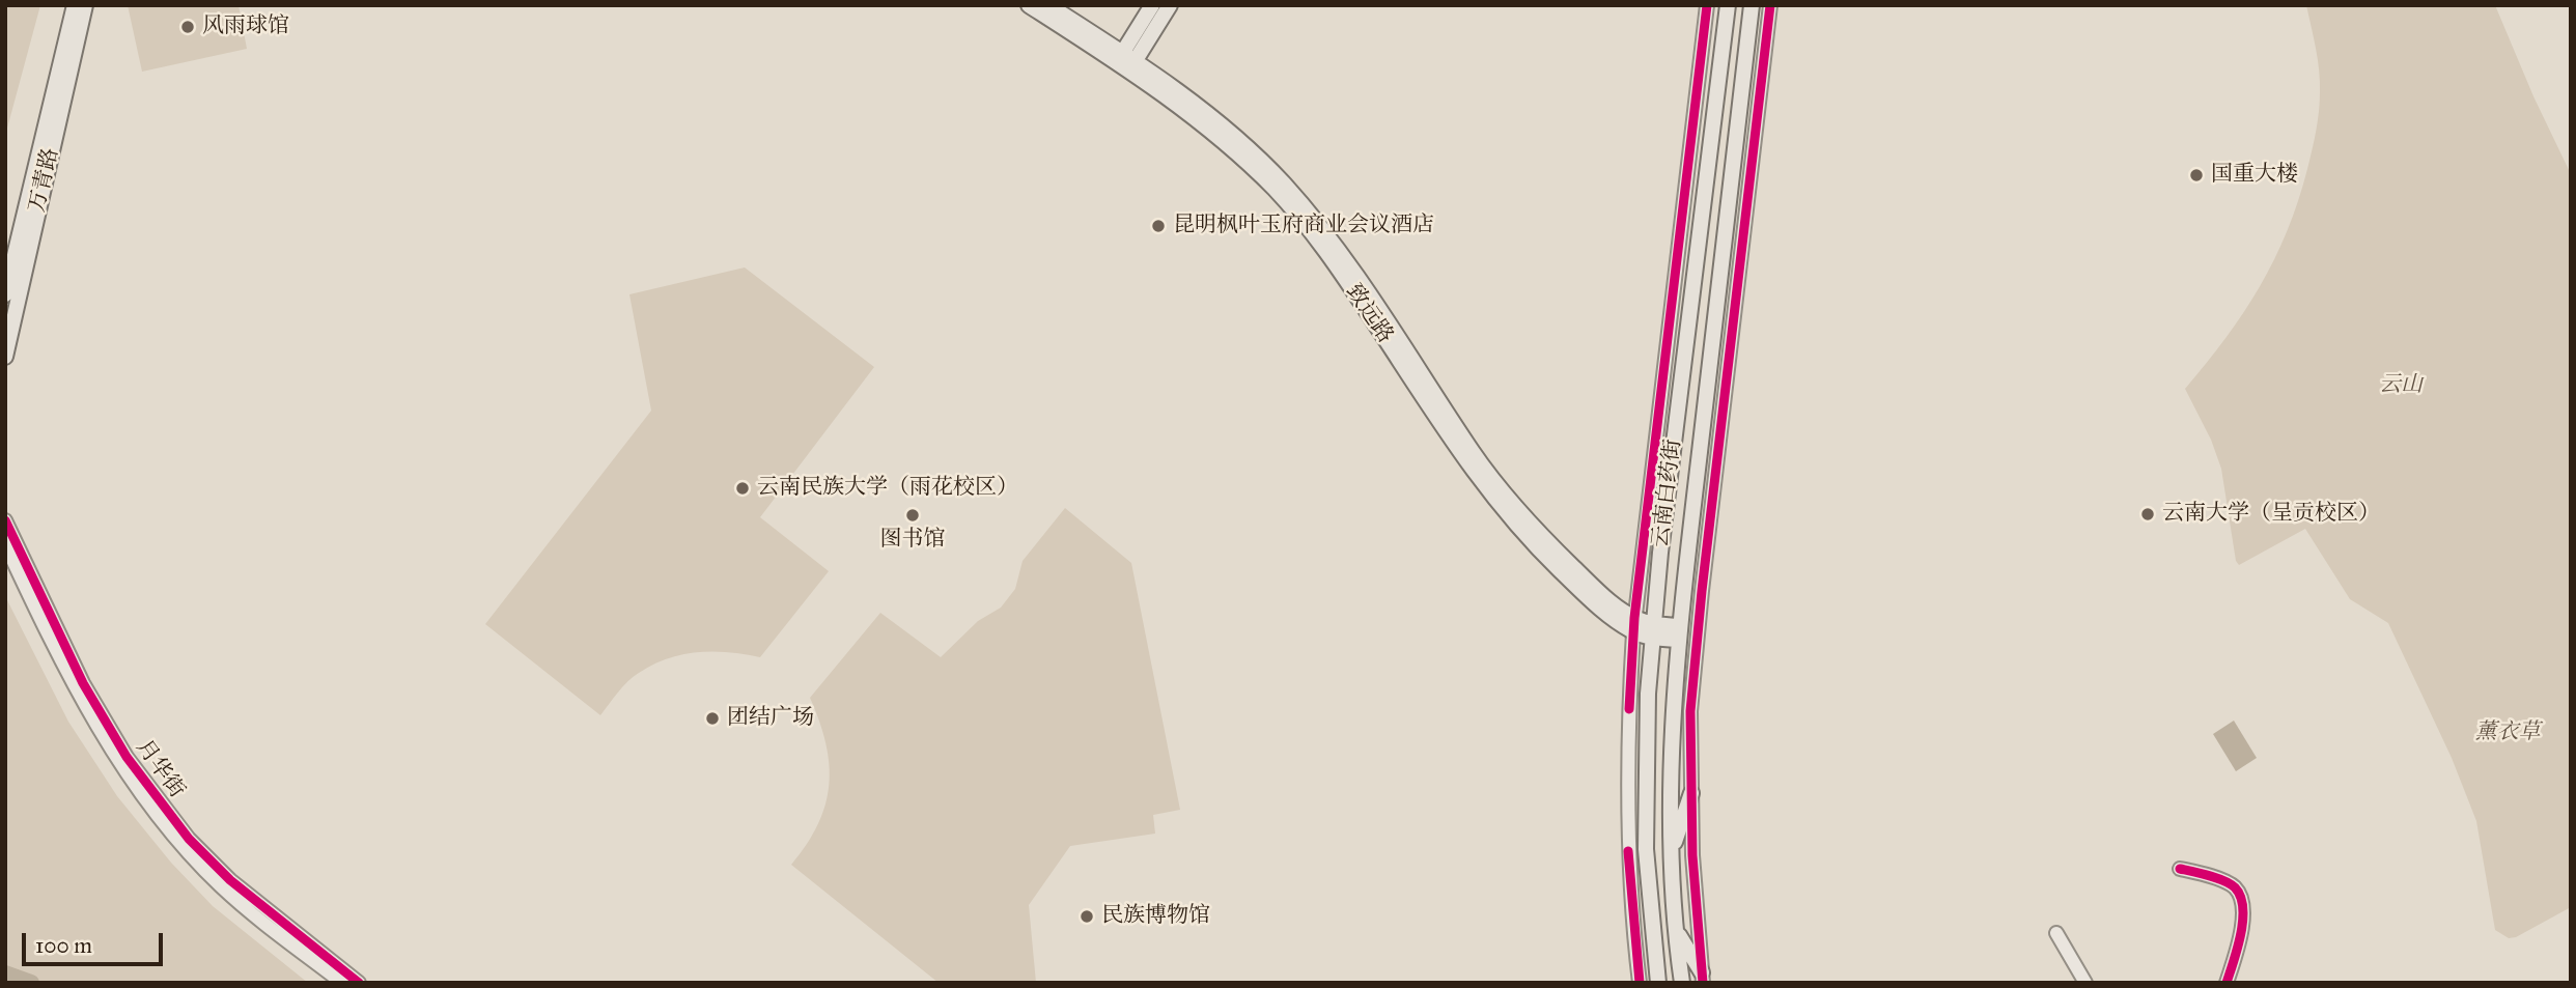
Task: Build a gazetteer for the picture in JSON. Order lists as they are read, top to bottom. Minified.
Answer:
{"streets":{"main road":["万青路","致远路","云南白药街"],"street":["月华街"]},"crossings":[["致远路","云南白药街"]],"parks":["云山","薰衣草"],"places":["风雨球馆","国重大楼","昆明枫叶玉府商业会议酒店","云南民族大学（雨花校区）","云南大学（呈贡校区）","图书馆","团结广场","民族博物馆"],"scale_bar":"100 m"}
